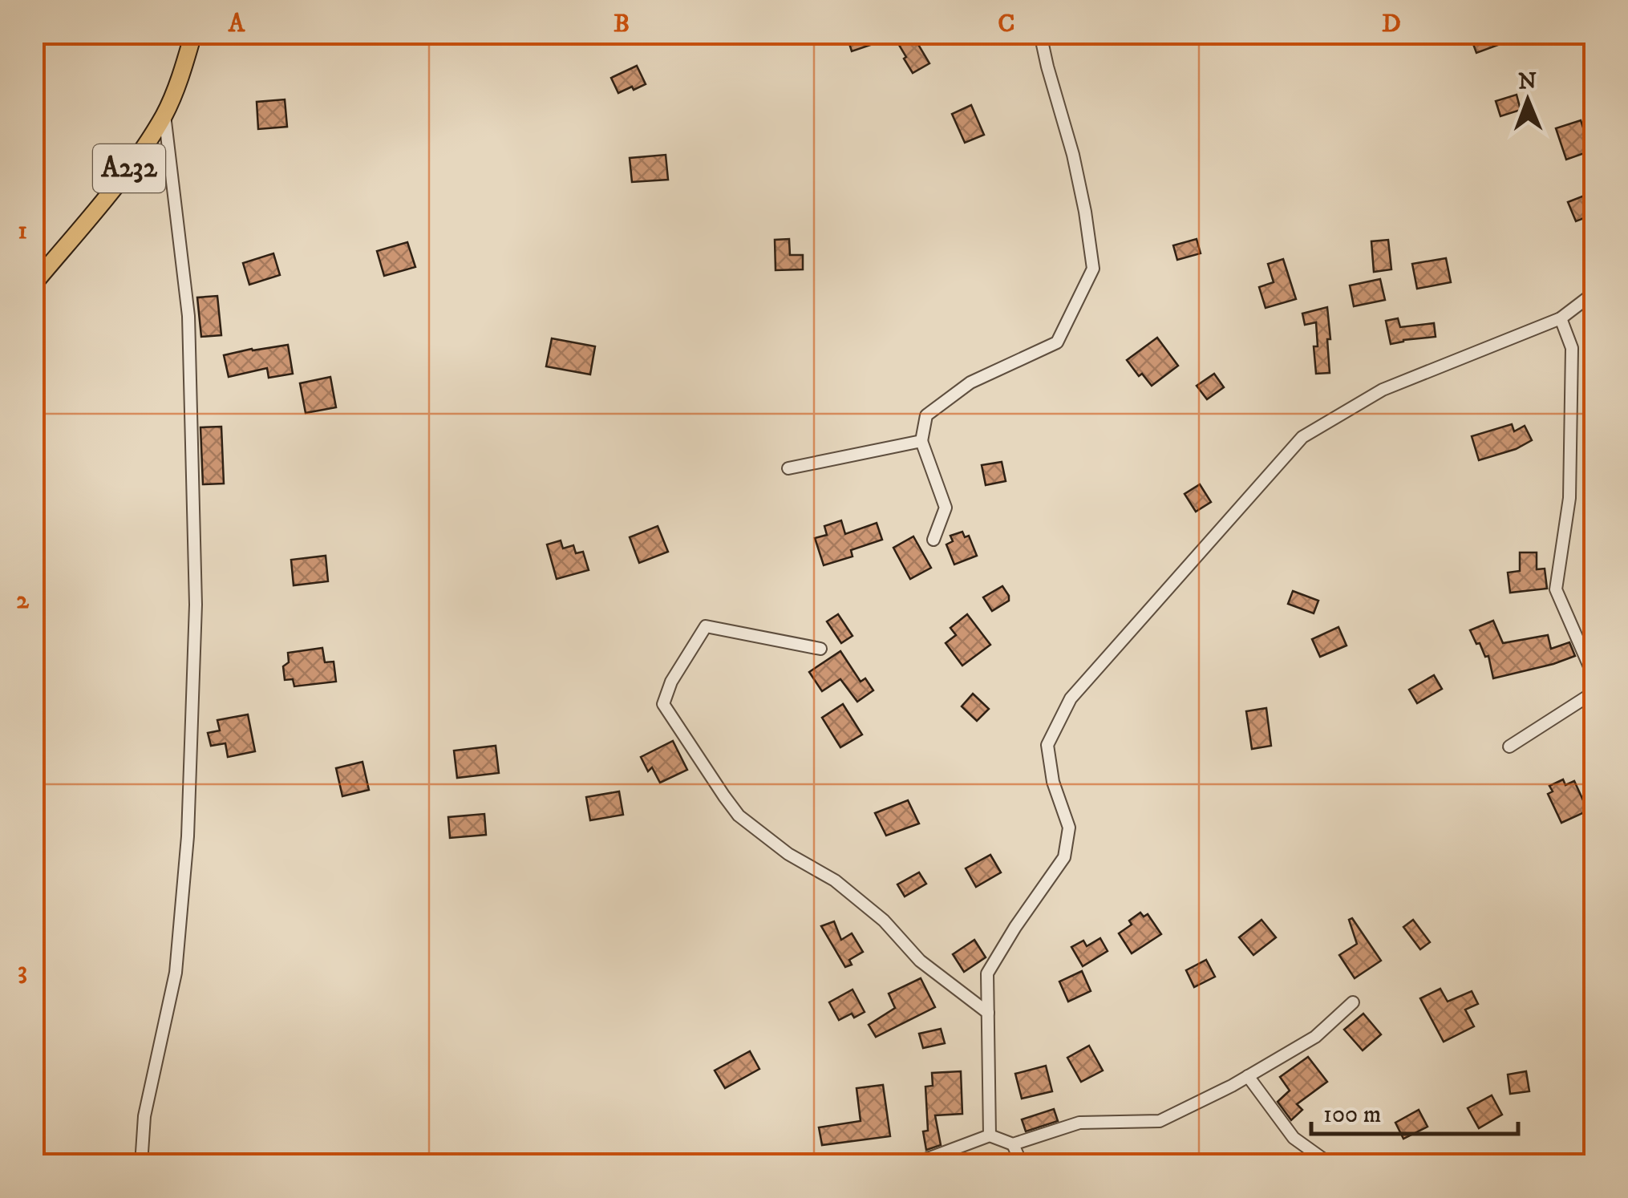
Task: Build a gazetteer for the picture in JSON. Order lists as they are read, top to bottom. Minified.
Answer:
{"streets":{"main road":["A232"]},"scale_bar":"100 m","north":"top","grid":{"columns":["A","B","C","D"],"rows":["1","2","3"]}}
